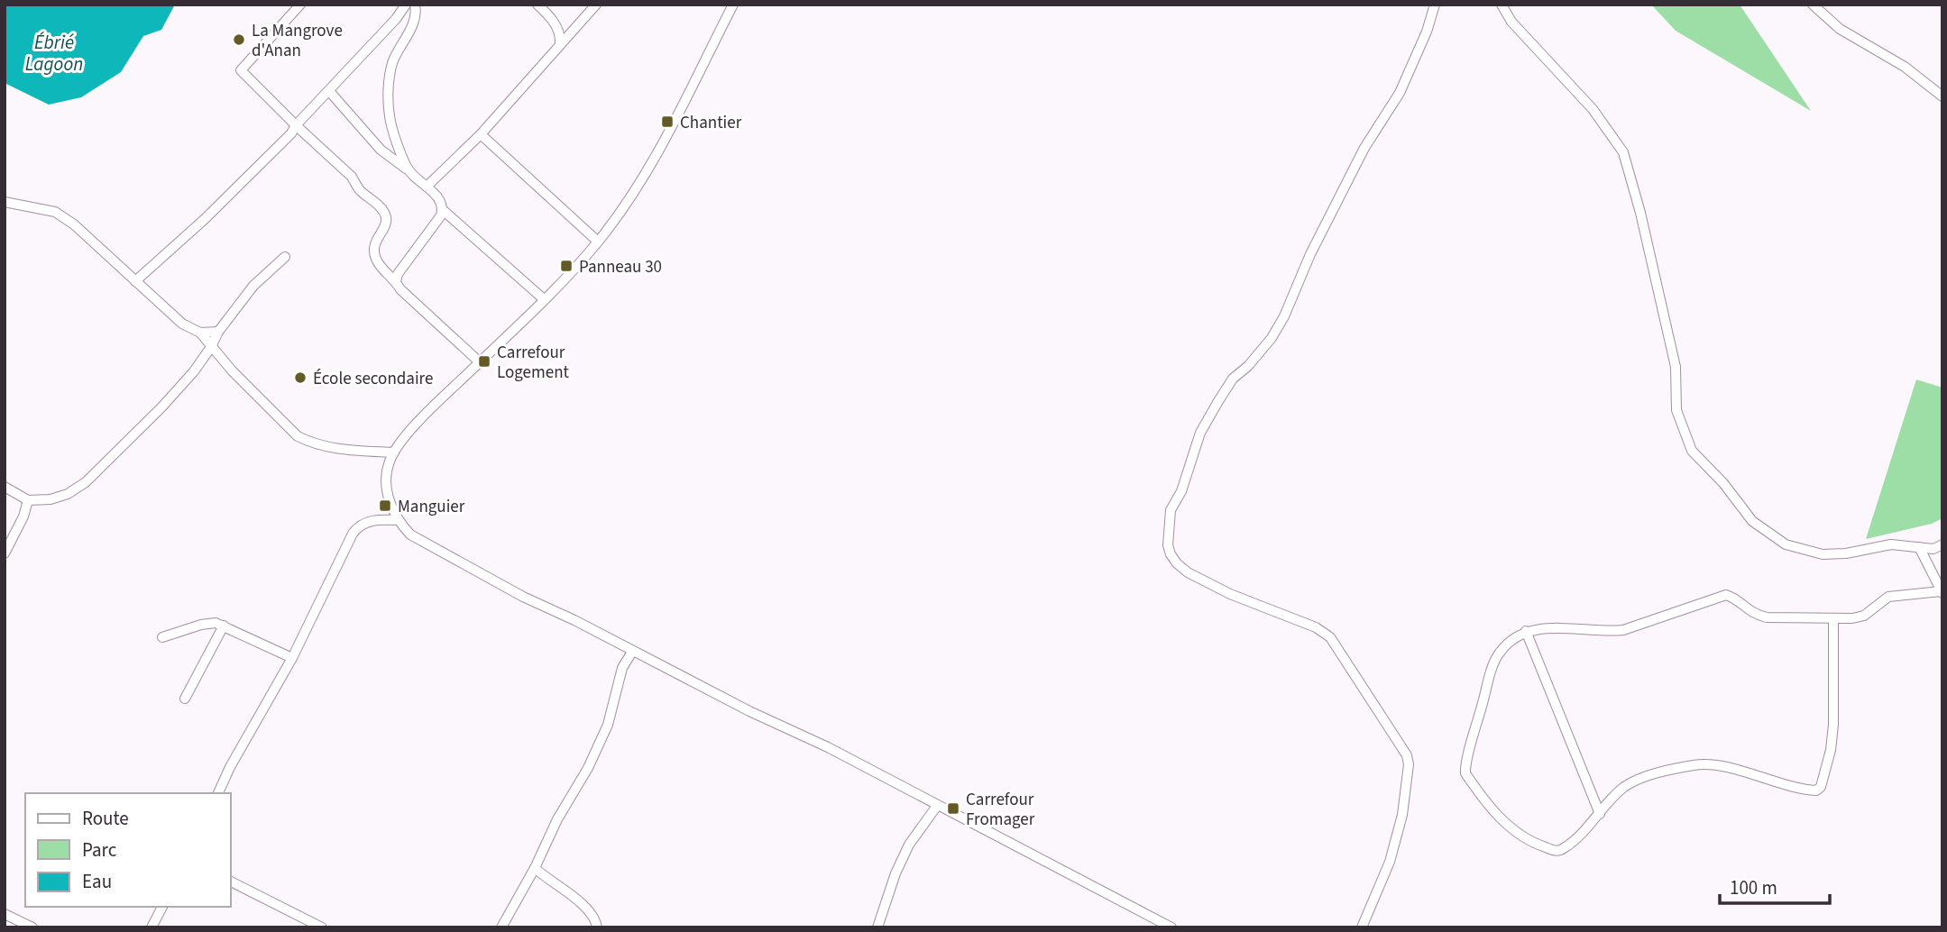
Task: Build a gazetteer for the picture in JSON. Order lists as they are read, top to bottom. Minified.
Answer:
{"water":["Ébrié Lagoon"],"places":{"other":["La Mangrove d'Anan","École secondaire"],"transit":["Chantier","Panneau 30","Carrefour Logement","Manguier","Carrefour Fromager"]},"legend":["Route","Parc","Eau"],"scale_bar":"100 m"}
